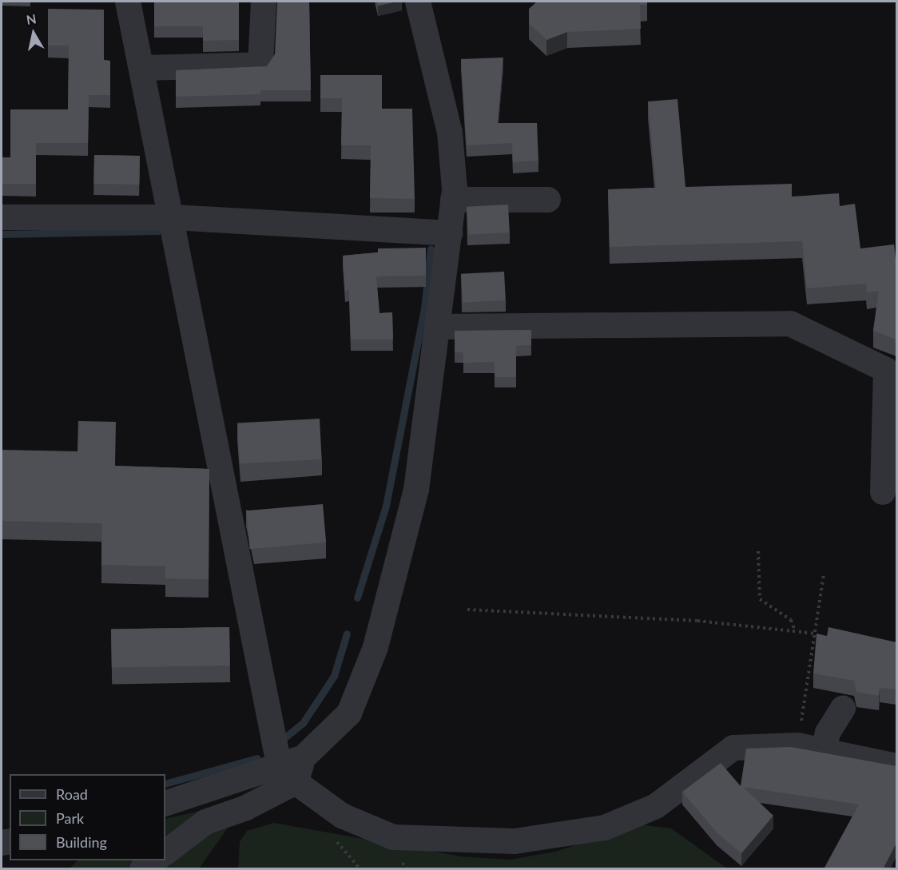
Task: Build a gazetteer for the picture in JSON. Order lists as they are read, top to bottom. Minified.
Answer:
{"legend":["Road","Park","Building"],"north":"top"}
